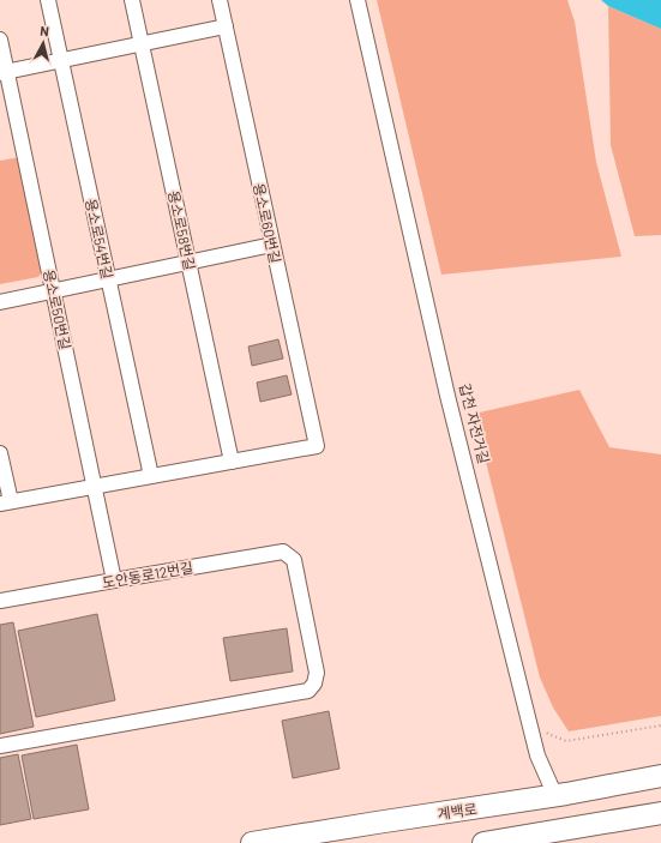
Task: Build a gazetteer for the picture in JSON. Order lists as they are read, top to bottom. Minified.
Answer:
{"streets":{"main road":["계백로"],"street":["용소로60번길","용소로58번길","용소로54번길","용소로50번길","도안동로12번길"]},"crossings":[["용소로60번길","용소로58번길"],["용소로50번길","도안동로12번길"]],"north":"top"}
